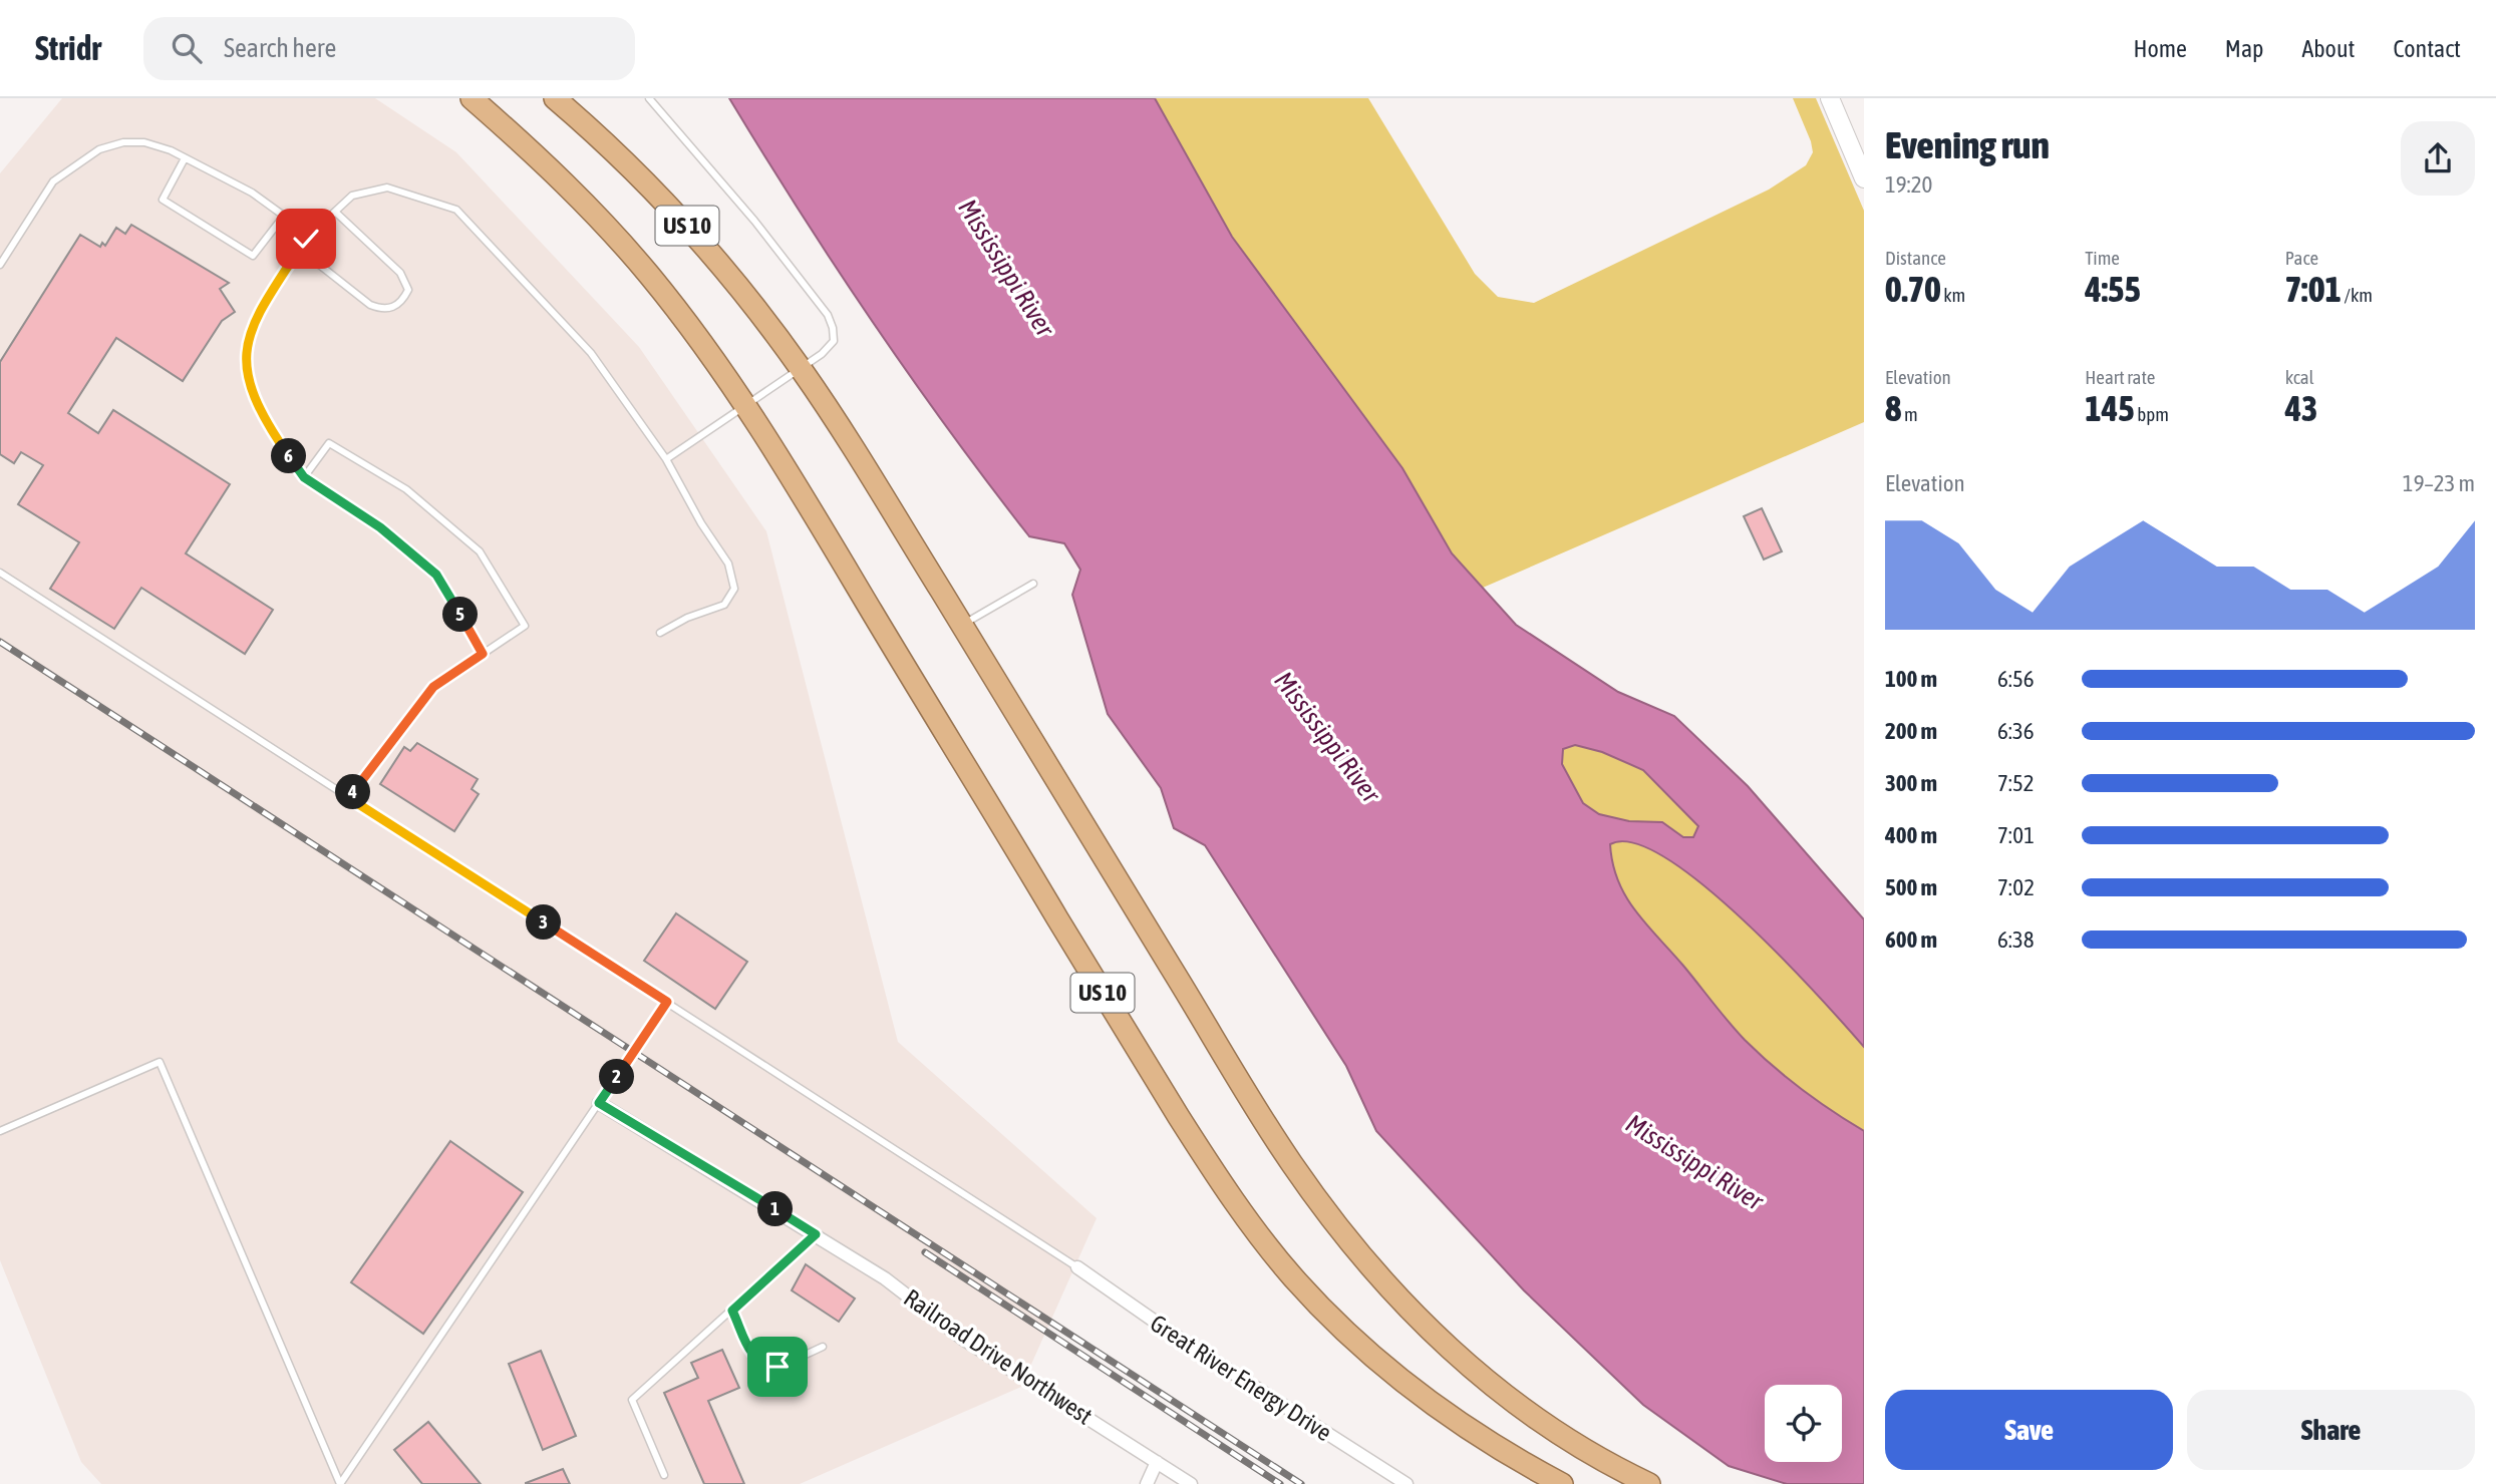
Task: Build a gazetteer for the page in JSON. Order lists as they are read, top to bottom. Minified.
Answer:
{"streets":{"highway":["US 10"],"street":["Railroad Drive Northwest","Great River Energy Drive"]},"water":["Mississippi River"],"page":{"header":"Stridr","search":"Search here","nav":["Home","Map","About","Contact"],"heading":["Evening run","19:20"],"stats":[["Distance","0.70 km"],["Time","4:55"],["Pace","7:01 /km"],["Elevation","8 m"],["Heart rate","145 bpm"],["kcal","43"]],"pins":["6","5","4","3","2","1"],"chart":["Elevation","19–23 m"],"list":[{"name":"100 m","note":"6:56"},{"name":"200 m","note":"6:36"},{"name":"300 m","note":"7:52"},{"name":"400 m","note":"7:01"},{"name":"500 m","note":"7:02"},{"name":"600 m","note":"6:38"}],"buttons":["Save","Share"]}}
